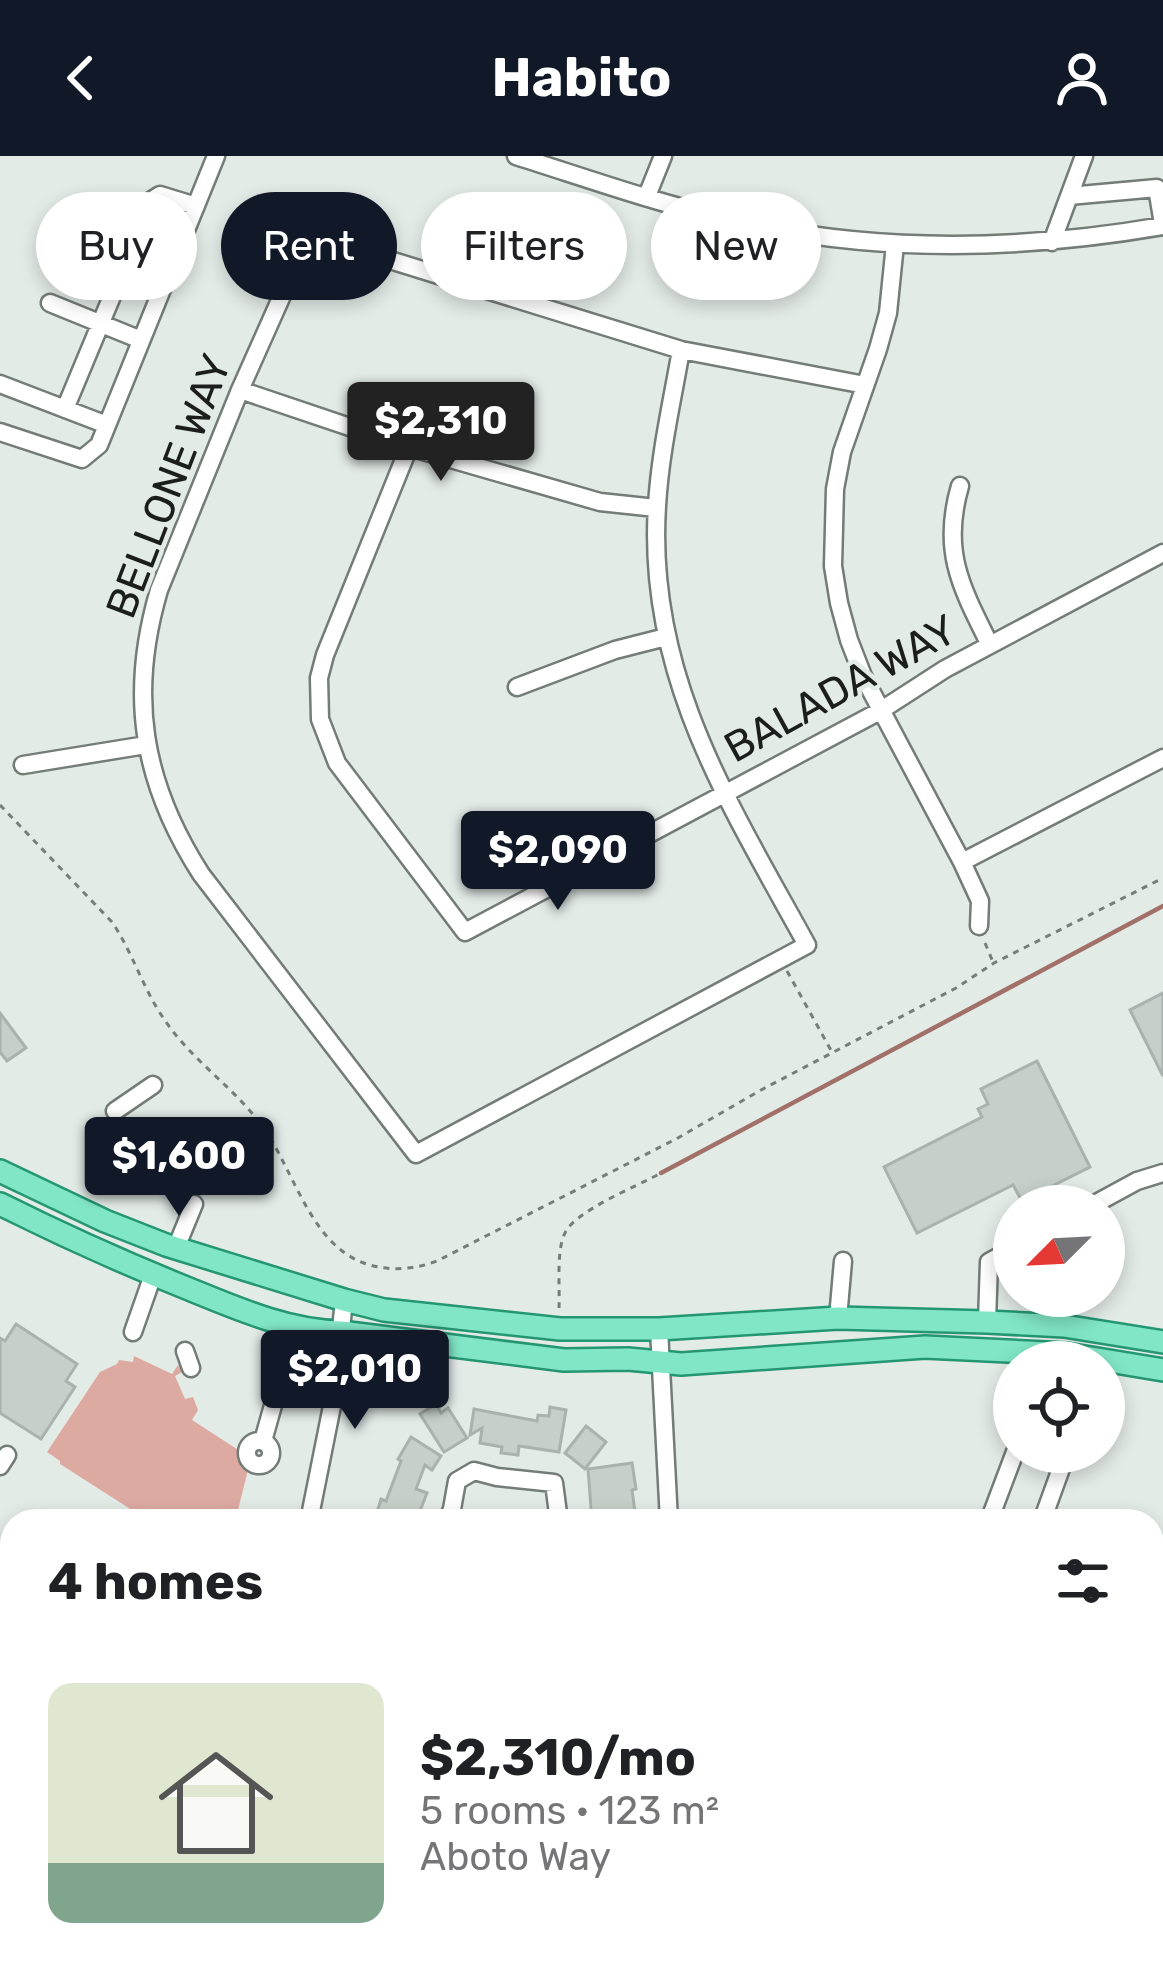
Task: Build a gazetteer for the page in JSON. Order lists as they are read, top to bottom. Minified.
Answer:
{"streets":{"street":["BELLONE WAY","BALADA WAY"]},"north":"bottom left","page":{"header":"Habito","chip":["Buy","Rent","Filters","New"],"price":["$2,310","$2,090","$1,600","$2,010"],"heading":"4 homes","list":[{"name":"$2,310/mo","note":"5 rooms · 123 m² · Aboto Way"}]}}
